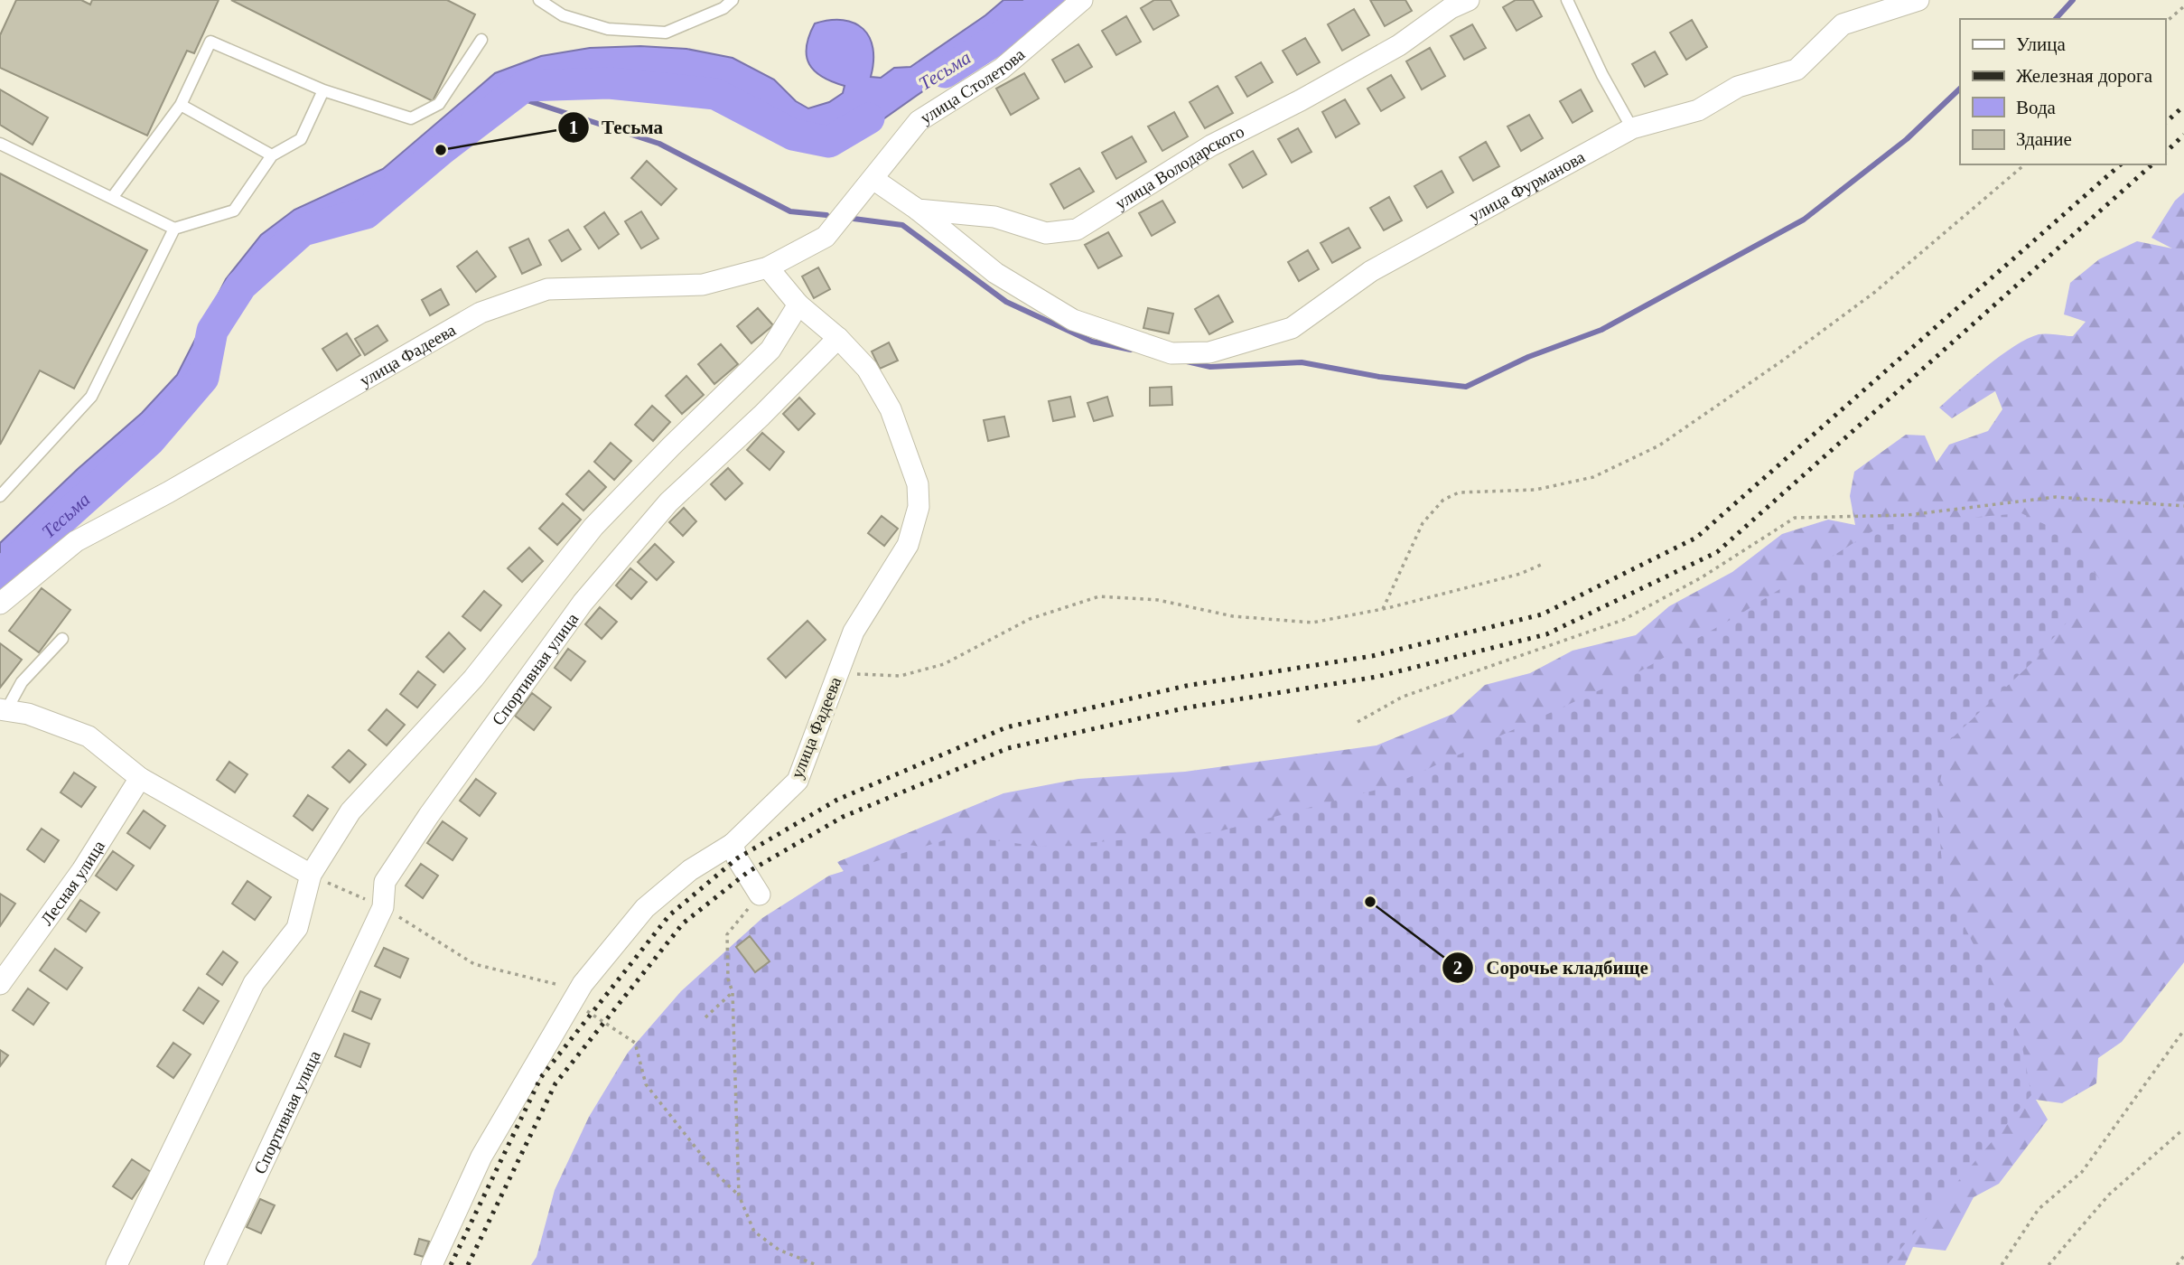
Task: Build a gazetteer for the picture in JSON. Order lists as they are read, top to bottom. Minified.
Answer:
{"streets":{"street":["улица Столетова","улица Володарского","улица Фурманова","улица Фадеева","Спортивная улица","Лесная улица"]},"crossings":[["улица Столетова","улица Володарского"],["улица Столетова","улица Фадеева"],["улица Володарского","улица Фурманова"],["улица Фадеева","Спортивная улица"]],"water":["Тесьма"],"places":["Тесьма","Сорочье кладбище"],"legend":["Улица","Железная дорога","Вода","Здание"]}
